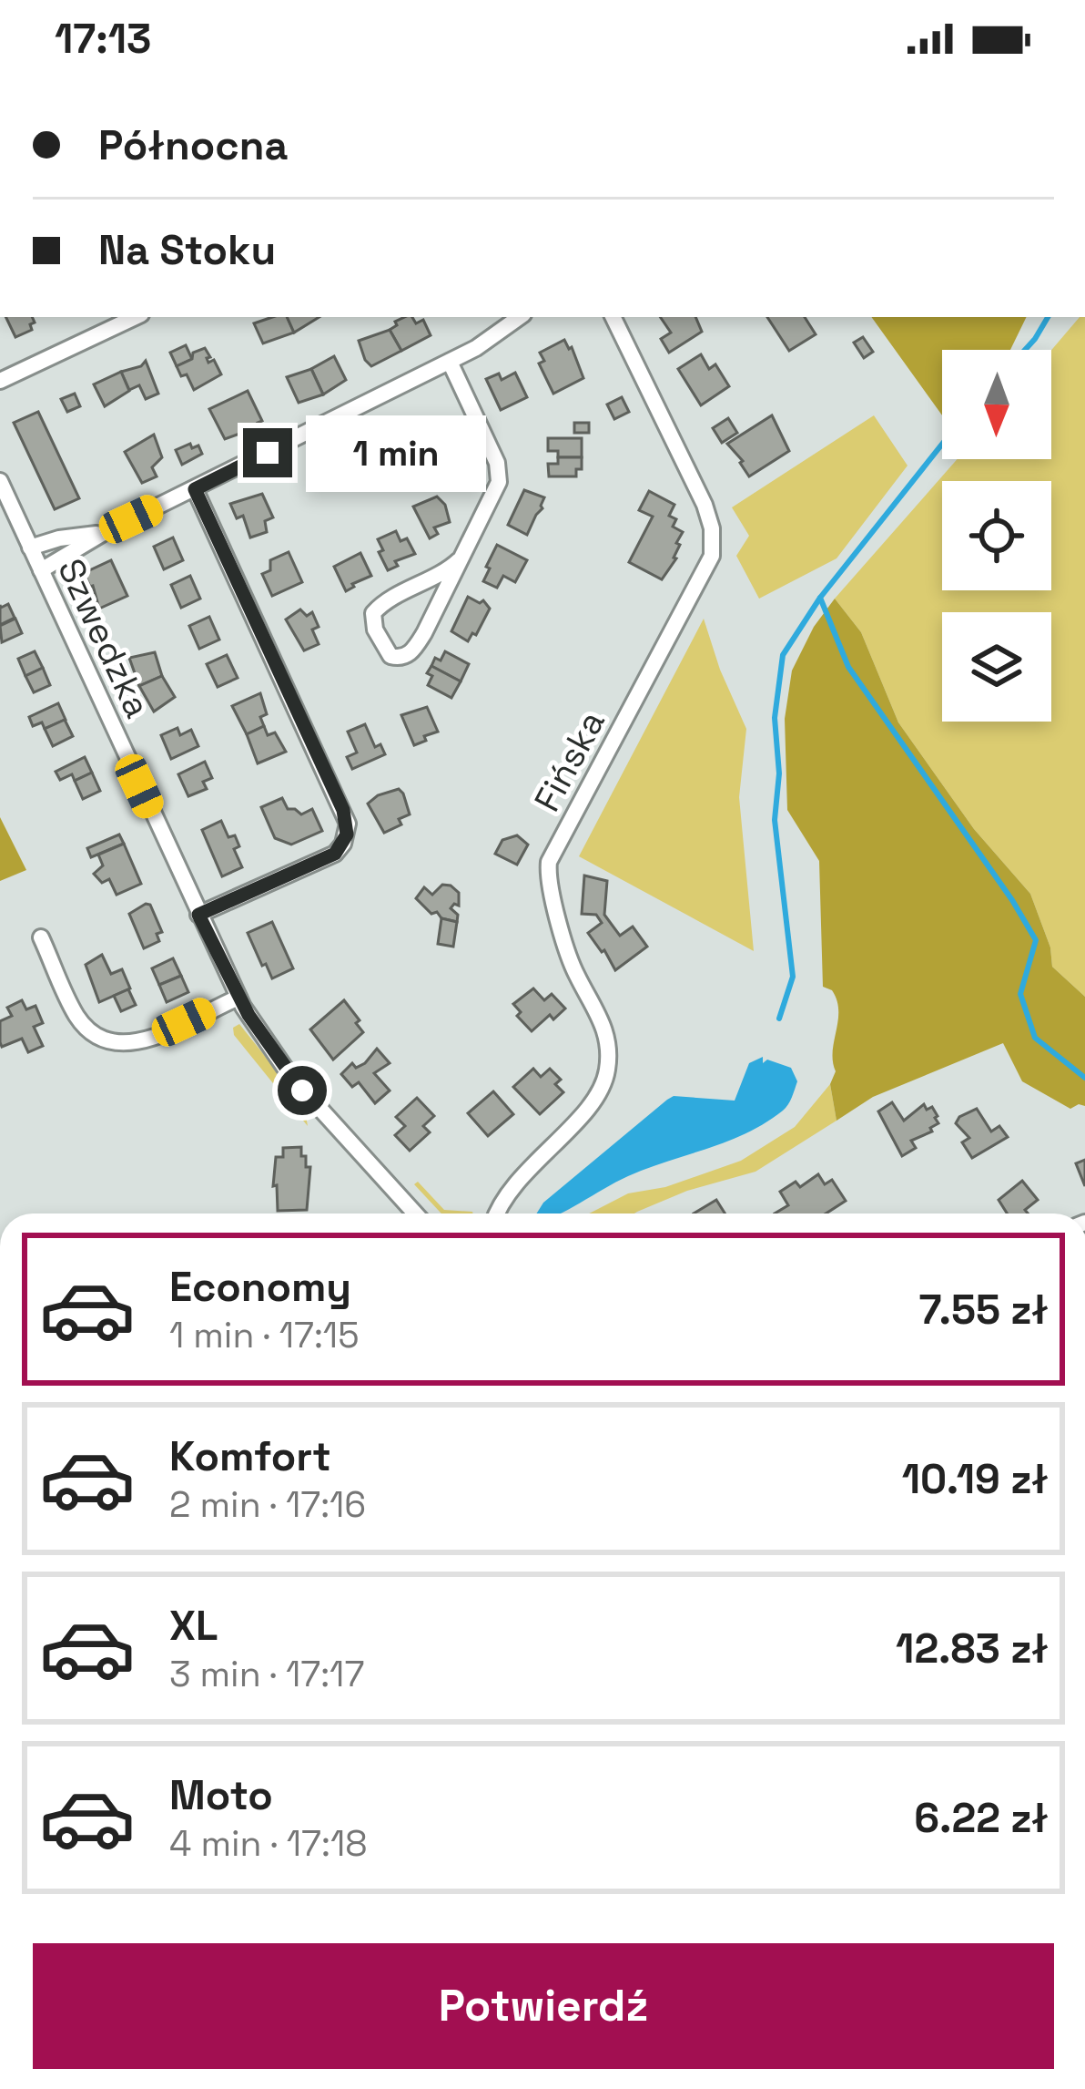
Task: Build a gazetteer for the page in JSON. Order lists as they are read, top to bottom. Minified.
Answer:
{"streets":{"street":["Szwedzka","Fińska"]},"north":"bottom","page":{"status":"17:13","banner":["Północna","Na Stoku"],"bubble":"1 min","list":[{"name":"Economy","note":"1 min · 17:15","value":"7.55 zł"},{"name":"Komfort","note":"2 min · 17:16","value":"10.19 zł"},{"name":"XL","note":"3 min · 17:17","value":"12.83 zł"},{"name":"Moto","note":"4 min · 17:18","value":"6.22 zł"}],"buttons":"Potwierdź"}}
